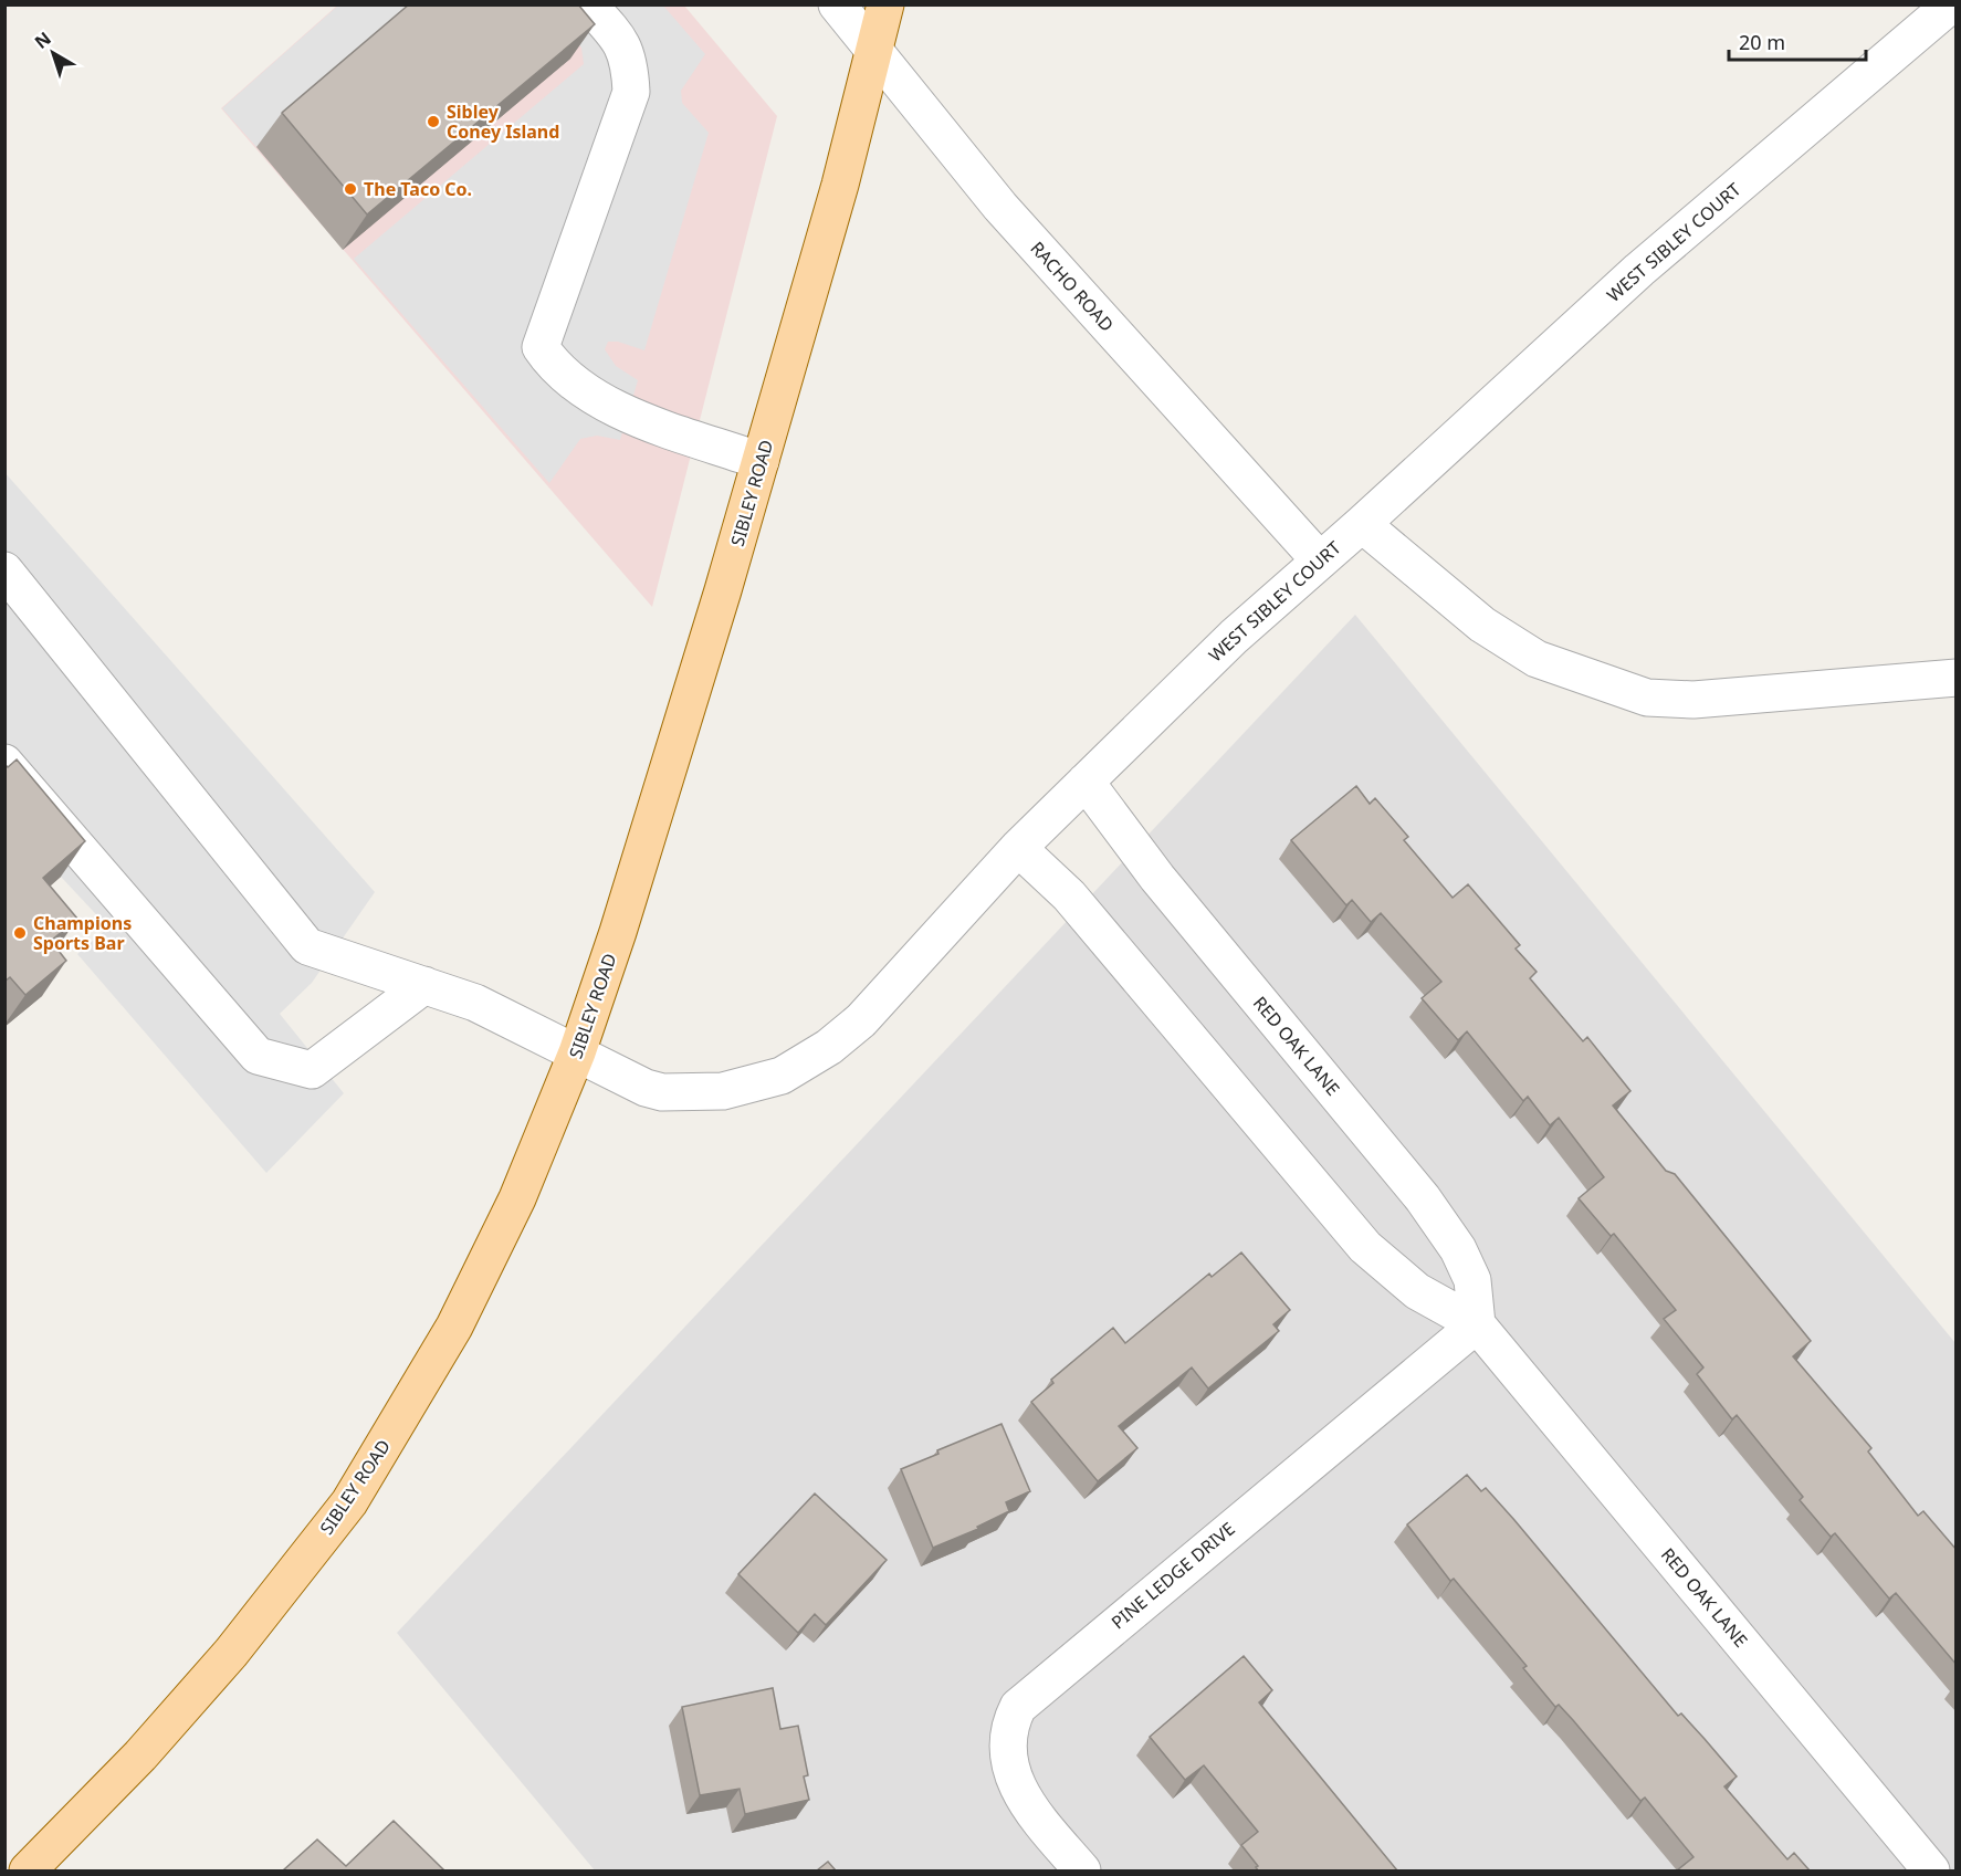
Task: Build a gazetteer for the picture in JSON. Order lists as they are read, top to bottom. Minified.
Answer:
{"streets":{"main road":["SIBLEY ROAD"],"street":["WEST SIBLEY COURT","RACHO ROAD","RED OAK LANE","PINE LEDGE DRIVE"]},"crossings":[["WEST SIBLEY COURT","RACHO ROAD"],["WEST SIBLEY COURT","SIBLEY ROAD"],["WEST SIBLEY COURT","RED OAK LANE"],["RACHO ROAD","SIBLEY ROAD"],["RED OAK LANE","PINE LEDGE DRIVE"]],"places":["Sibley Coney Island","The Taco Co.","Champions Sports Bar"],"scale_bar":"20 m","north":"top left"}
